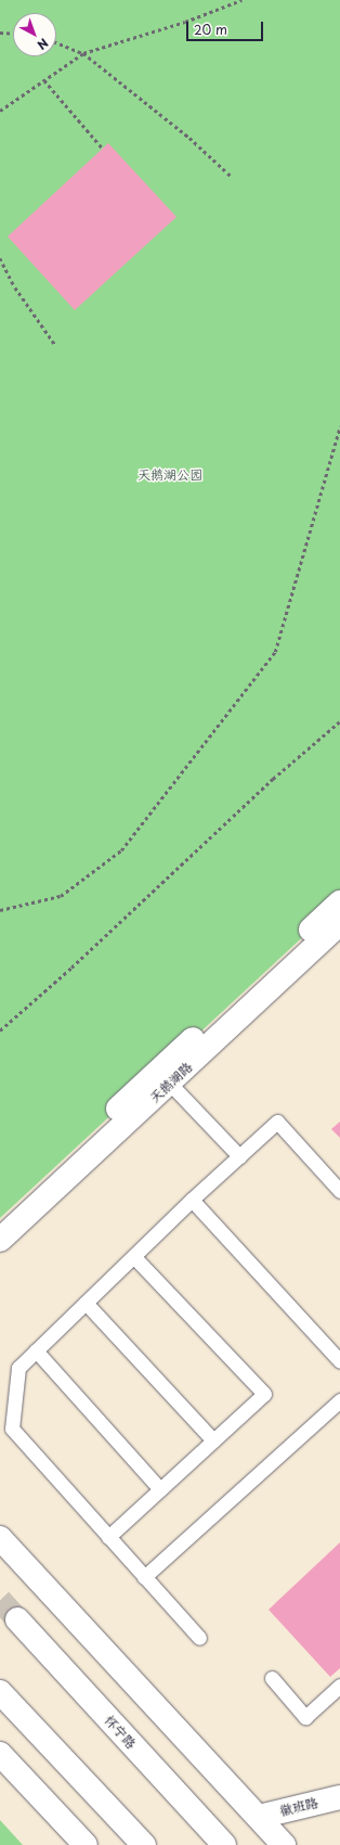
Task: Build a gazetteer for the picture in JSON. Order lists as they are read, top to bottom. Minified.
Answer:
{"streets":{"main road":["天鹅湖路","怀宁路","徽班路"]},"parks":["天鹅湖公园"],"scale_bar":"20 m","north":"bottom right"}
